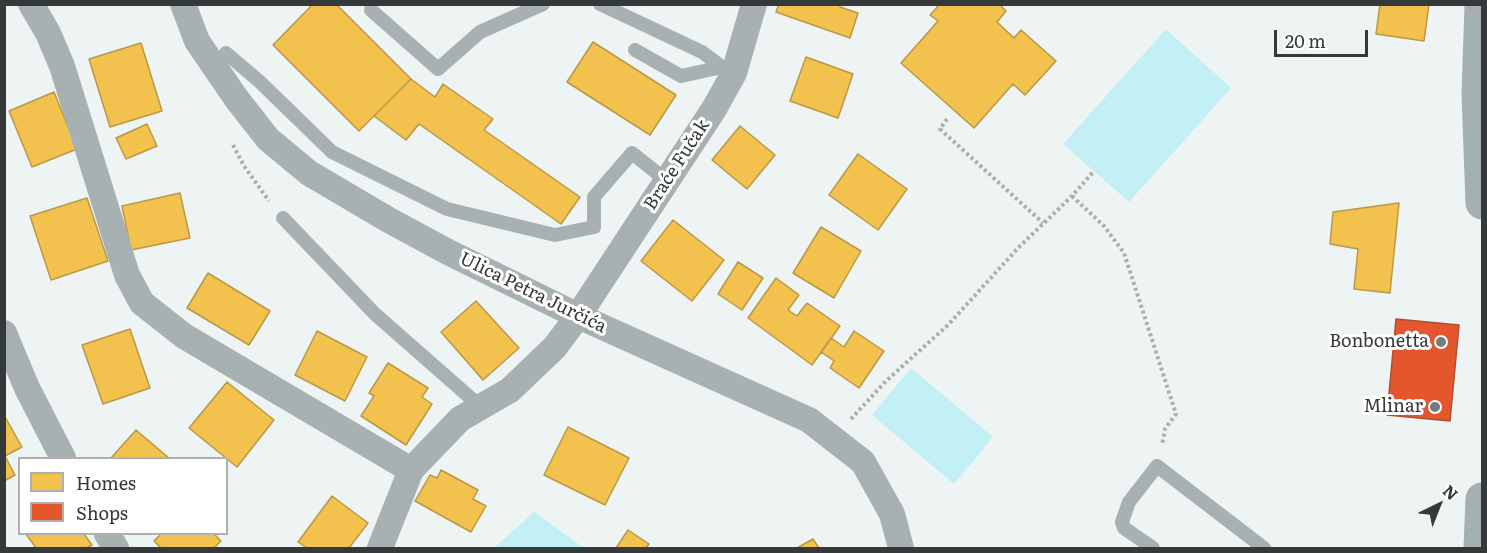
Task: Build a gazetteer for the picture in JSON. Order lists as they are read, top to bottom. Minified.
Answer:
{"streets":{"street":["Braće Fučak","Ulica Petra Jurčića"]},"crossings":[["Braće Fučak","Ulica Petra Jurčića"]],"places":["Bonbonetta","Mlinar"],"legend":["Homes","Shops"],"scale_bar":"20 m","north":"top right"}
